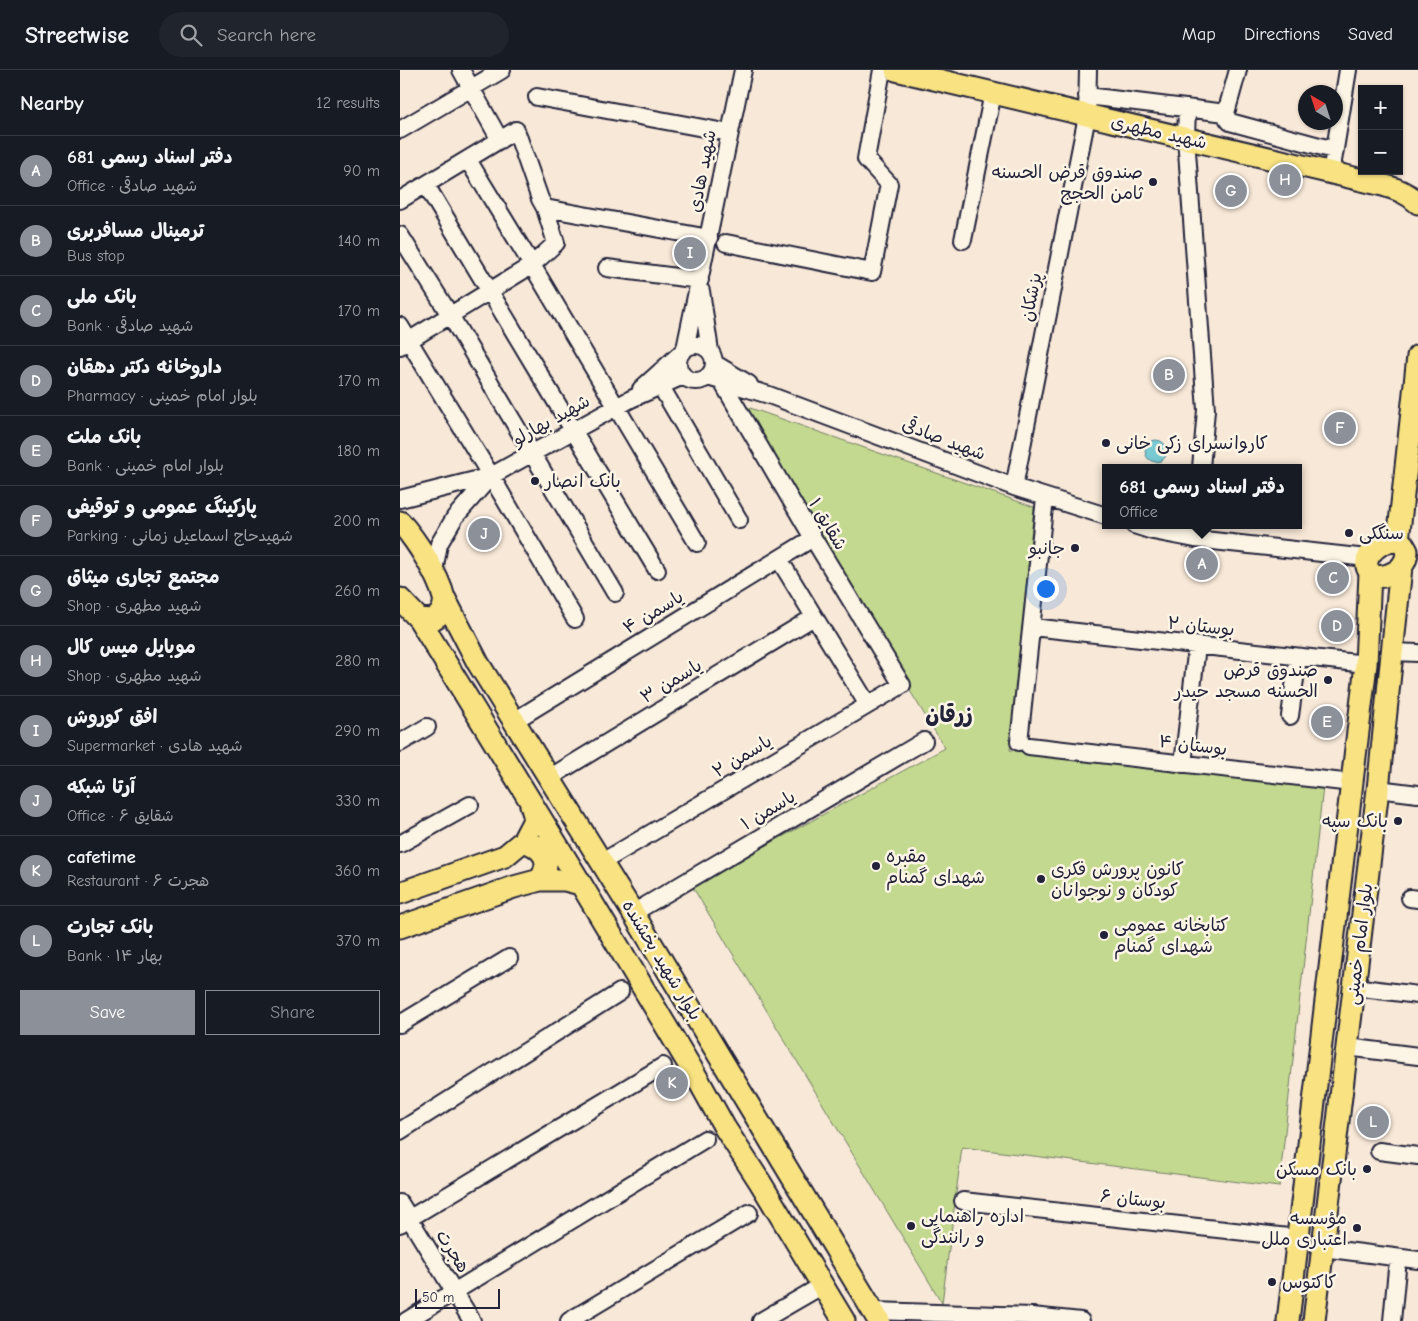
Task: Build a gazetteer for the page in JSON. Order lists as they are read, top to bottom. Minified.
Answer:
{"streets":{"main road":["شهید مطهری","بلوار امام خمینی","بلوار شهید بخشنده"],"street":["شهید هادی","پزشکان","شهید بهارلو","شهید صادقی","شقایق ۱","یاسمن ۴","بوستان ۲","یاسمن ۳","بوستان ۴","یاسمن ۲","یاسمن ۱","بوستان ۶","هجرت"]},"crossings":[["شهید مطهری","پزشکان"],["شهید هادی","شهید صادقی"],["شهید هادی","شقایق ۱"],["پزشکان","شهید صادقی"],["شهید صادقی","شقایق ۱"],["شقایق ۱","یاسمن ۴"],["شقایق ۱","یاسمن ۲"],["یاسمن ۴","بلوار شهید بخشنده"],["بوستان ۲","بوستان ۴"],["بوستان ۲","بلوار امام خمینی"],["یاسمن ۳","بلوار شهید بخشنده"],["بوستان ۴","بلوار امام خمینی"],["یاسمن ۲","بلوار شهید بخشنده"],["یاسمن ۱","بلوار شهید بخشنده"],["بلوار امام خمینی","بوستان ۶"]],"districts":["زرقان"],"places":["صندوق قرض الحسنه ثامن الحجج","کاروانسرای زکی خانی","بانک انصار","سنگکی","جانبو","صندوق قرض الحسنه مسجد حیدر","بانک سپه","مقبره شهدای گمنام","کانون پرورش فکری کودکان و نوجوانان","کتابخانه عمومی شهدای گمنام","بانک مسکن","اداره راهنمایی و رانندگی","مؤسسه اعتباری ملل","کاکتوس"],"scale_bar":"50 m","north":"top left","page":{"header":"Streetwise","search":"Search here","nav":["Map","Directions","Saved"],"heading":["Nearby","12 results"],"map_buttons":["+","−"],"list":[{"mark":"A","name":"دفتر اسناد رسمی 681","note":"Office · شهید صادقی","value":"90 m"},{"mark":"B","name":"ترمینال مسافربری","note":"Bus stop","value":"140 m"},{"mark":"C","name":"بانک ملی","note":"Bank · شهید صادقی","value":"170 m"},{"mark":"D","name":"داروخانه دکتر دهقان","note":"Pharmacy · بلوار امام خمینی","value":"170 m"},{"mark":"E","name":"بانک ملت","note":"Bank · بلوار امام خمینی","value":"180 m"},{"mark":"F","name":"پارکینگ عمومی و توقیفی","note":"Parking · شهیدحاج اسماعیل زمانی","value":"200 m"},{"mark":"G","name":"مجتمع تجاری میثاق","note":"Shop · شهید مطهری","value":"260 m"},{"mark":"H","name":"موبایل میس کال","note":"Shop · شهید مطهری","value":"280 m"},{"mark":"I","name":"افق کوروش","note":"Supermarket · شهید هادی","value":"290 m"},{"mark":"J","name":"آرتا شبکه","note":"Office · شقایق ۶","value":"330 m"},{"mark":"K","name":"cafetime","note":"Restaurant · هجرت ۶","value":"360 m"},{"mark":"L","name":"بانک تجارت","note":"Bank · بهار ۱۴","value":"370 m"}],"pins":["H","G","I","B","F","J","A","C","D","E","K","L"],"popup":["دفتر اسناد رسمی 681","Office"],"buttons":["Save","Share"],"scale":"50 m"}}
